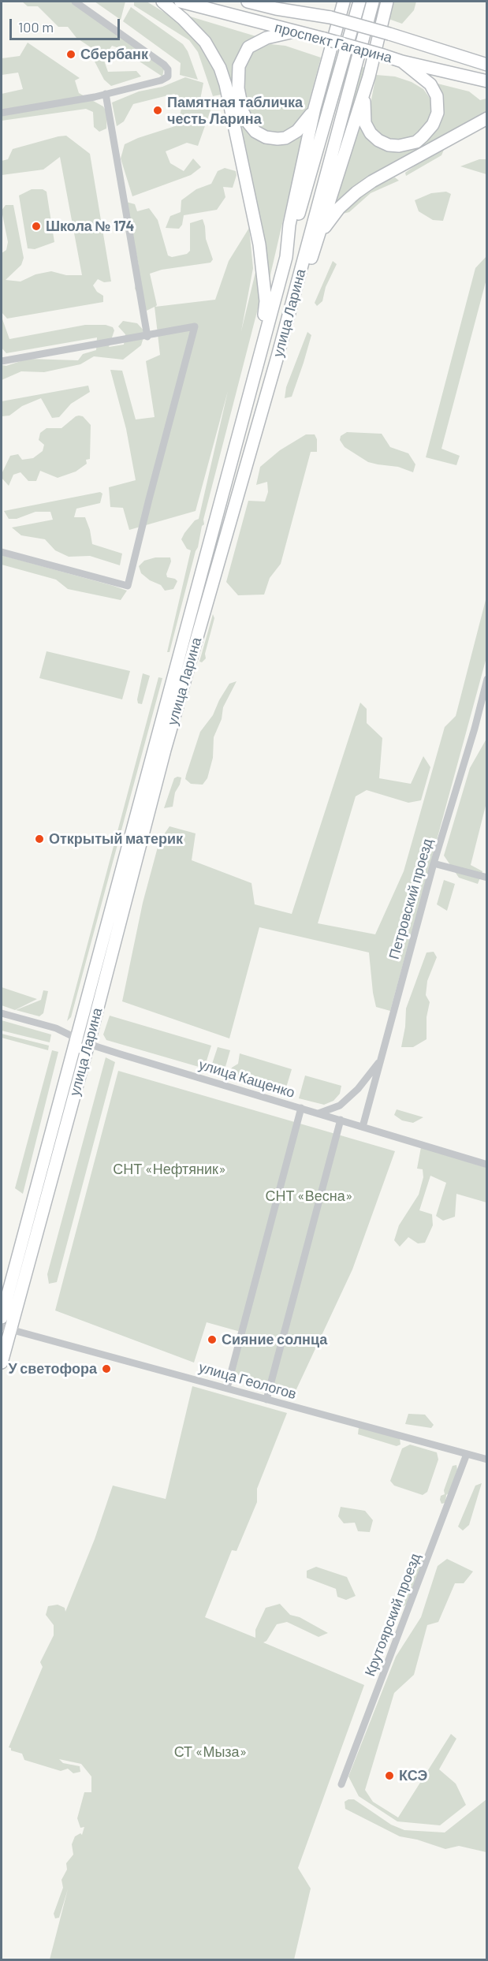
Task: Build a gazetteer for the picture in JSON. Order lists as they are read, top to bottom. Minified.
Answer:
{"streets":{"main road":["проспект Гагарина","улица Ларина"],"street":["Петровский проезд","улица Кащенко","улица Геологов","Крутоярский проезд"]},"crossings":[["улица Ларина","улица Кащенко"],["улица Ларина","улица Геологов"],["Петровский проезд","улица Кащенко"],["улица Геологов","Крутоярский проезд"]],"parks":["СНТ «Нефтяник»","СНТ «Весна»","СТ «Мыза»"],"places":["Сбербанк","Памятная табличка честь Ларина","Школа № 174","Открытый материк","Сияние солнца","У светофора","КСЭ"],"scale_bar":"100 m"}
